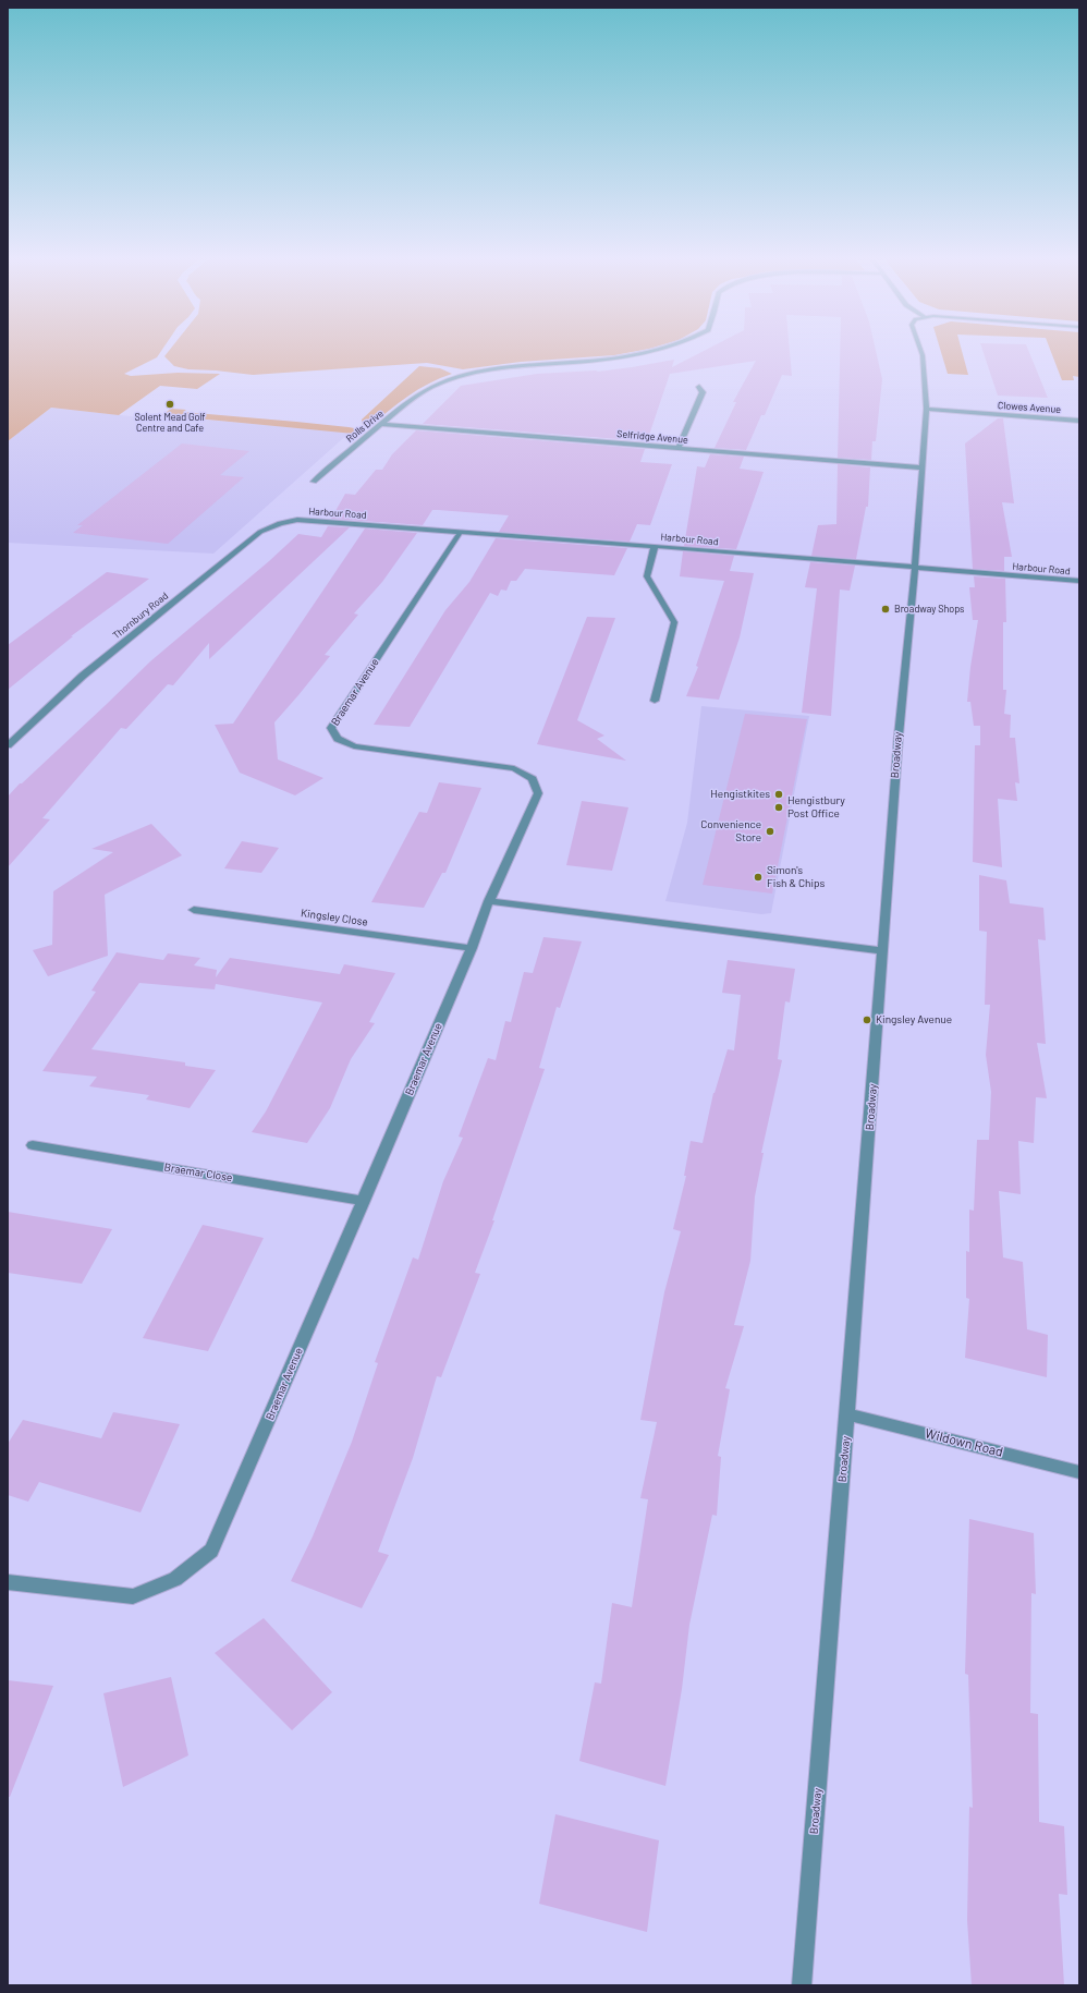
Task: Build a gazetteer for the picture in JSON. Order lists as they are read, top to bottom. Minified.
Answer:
{"streets":{"street":["Clowes Avenue","Rolls Drive","Selfridge Avenue","Harbour Road","Thornbury Road","Braemar Avenue","Broadway","Kingsley Close","Braemar Close","Wildown Road"]},"crossings":[["Clowes Avenue","Broadway"],["Rolls Drive","Selfridge Avenue"],["Selfridge Avenue","Broadway"],["Harbour Road","Thornbury Road"],["Harbour Road","Braemar Avenue"],["Harbour Road","Broadway"],["Braemar Avenue","Kingsley Close"],["Braemar Avenue","Braemar Close"],["Broadway","Wildown Road"]],"places":["Solent Mead Golf Centre and Cafe","Broadway Shops","Hengistkites","Hengistbury Post Office","Convenience Store","Simon's Fish & Chips","Kingsley Avenue"]}
